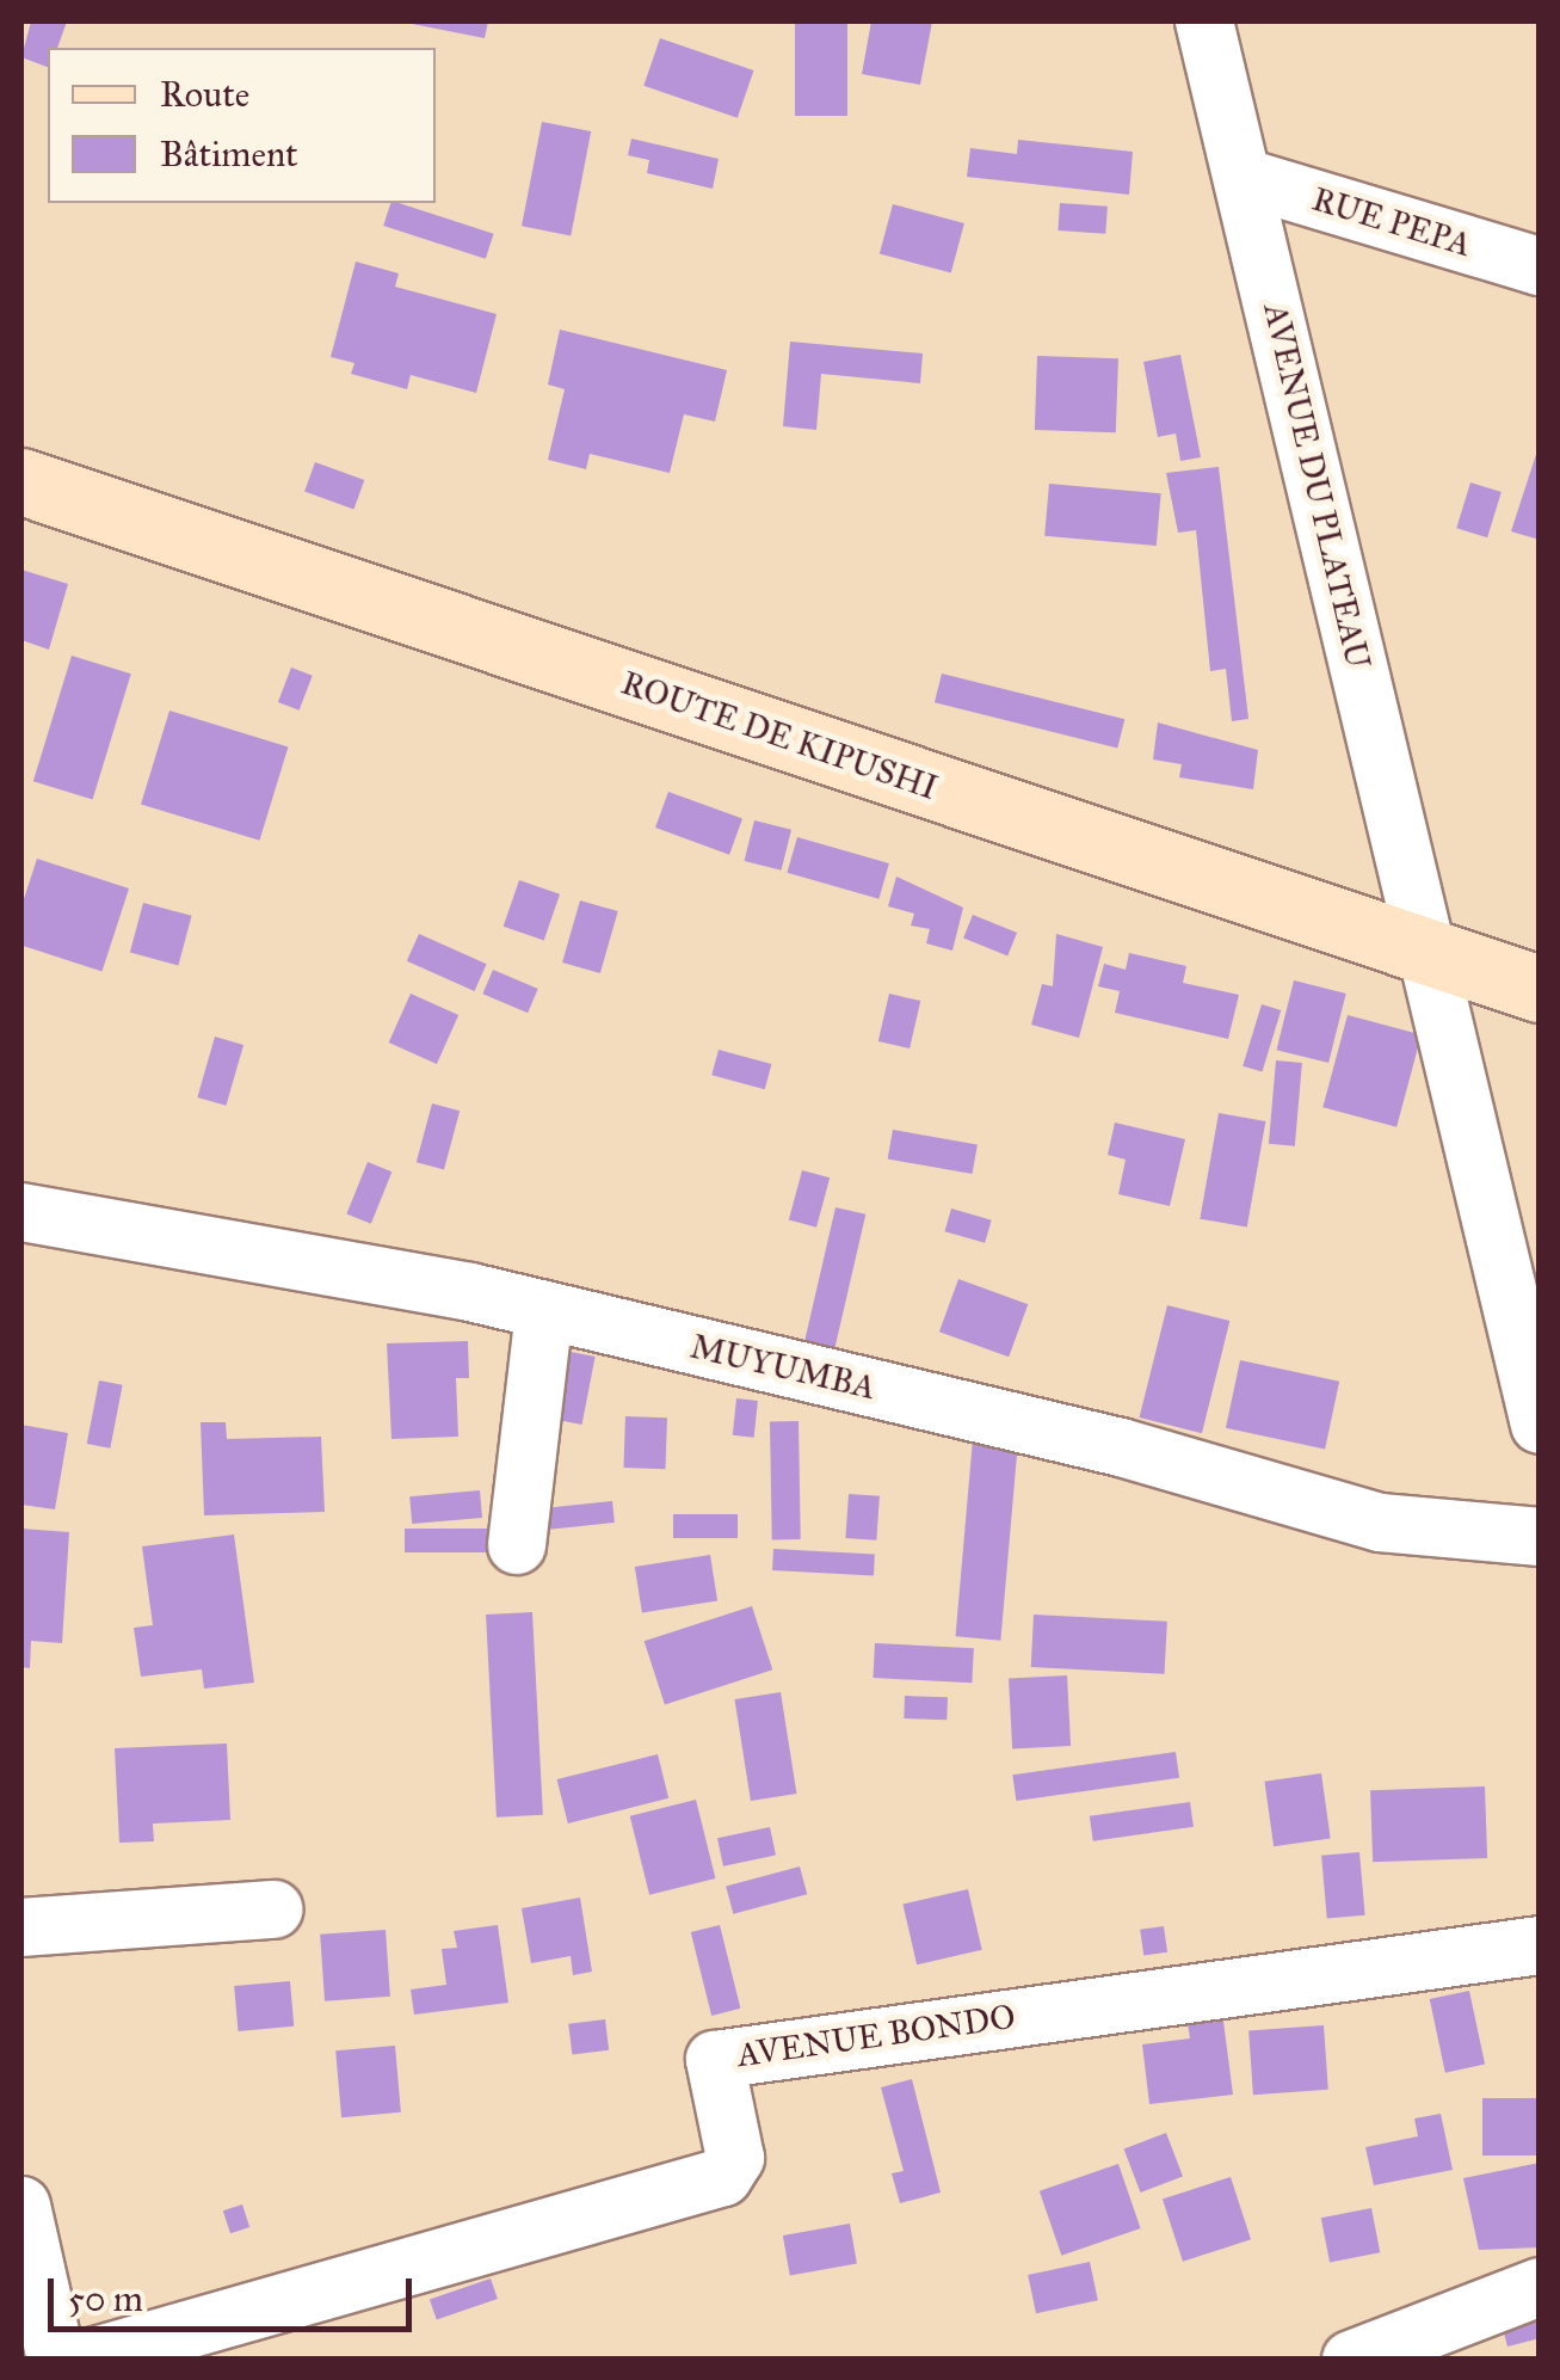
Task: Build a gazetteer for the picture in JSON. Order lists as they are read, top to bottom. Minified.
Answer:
{"streets":{"main road":["ROUTE DE KIPUSHI"],"street":["RUE PEPA","AVENUE DU PLATEAU","MUYUMBA","AVENUE BONDO"]},"crossings":[["RUE PEPA","AVENUE DU PLATEAU"],["AVENUE DU PLATEAU","ROUTE DE KIPUSHI"]],"legend":["Route","Bâtiment"],"scale_bar":"50 m"}
